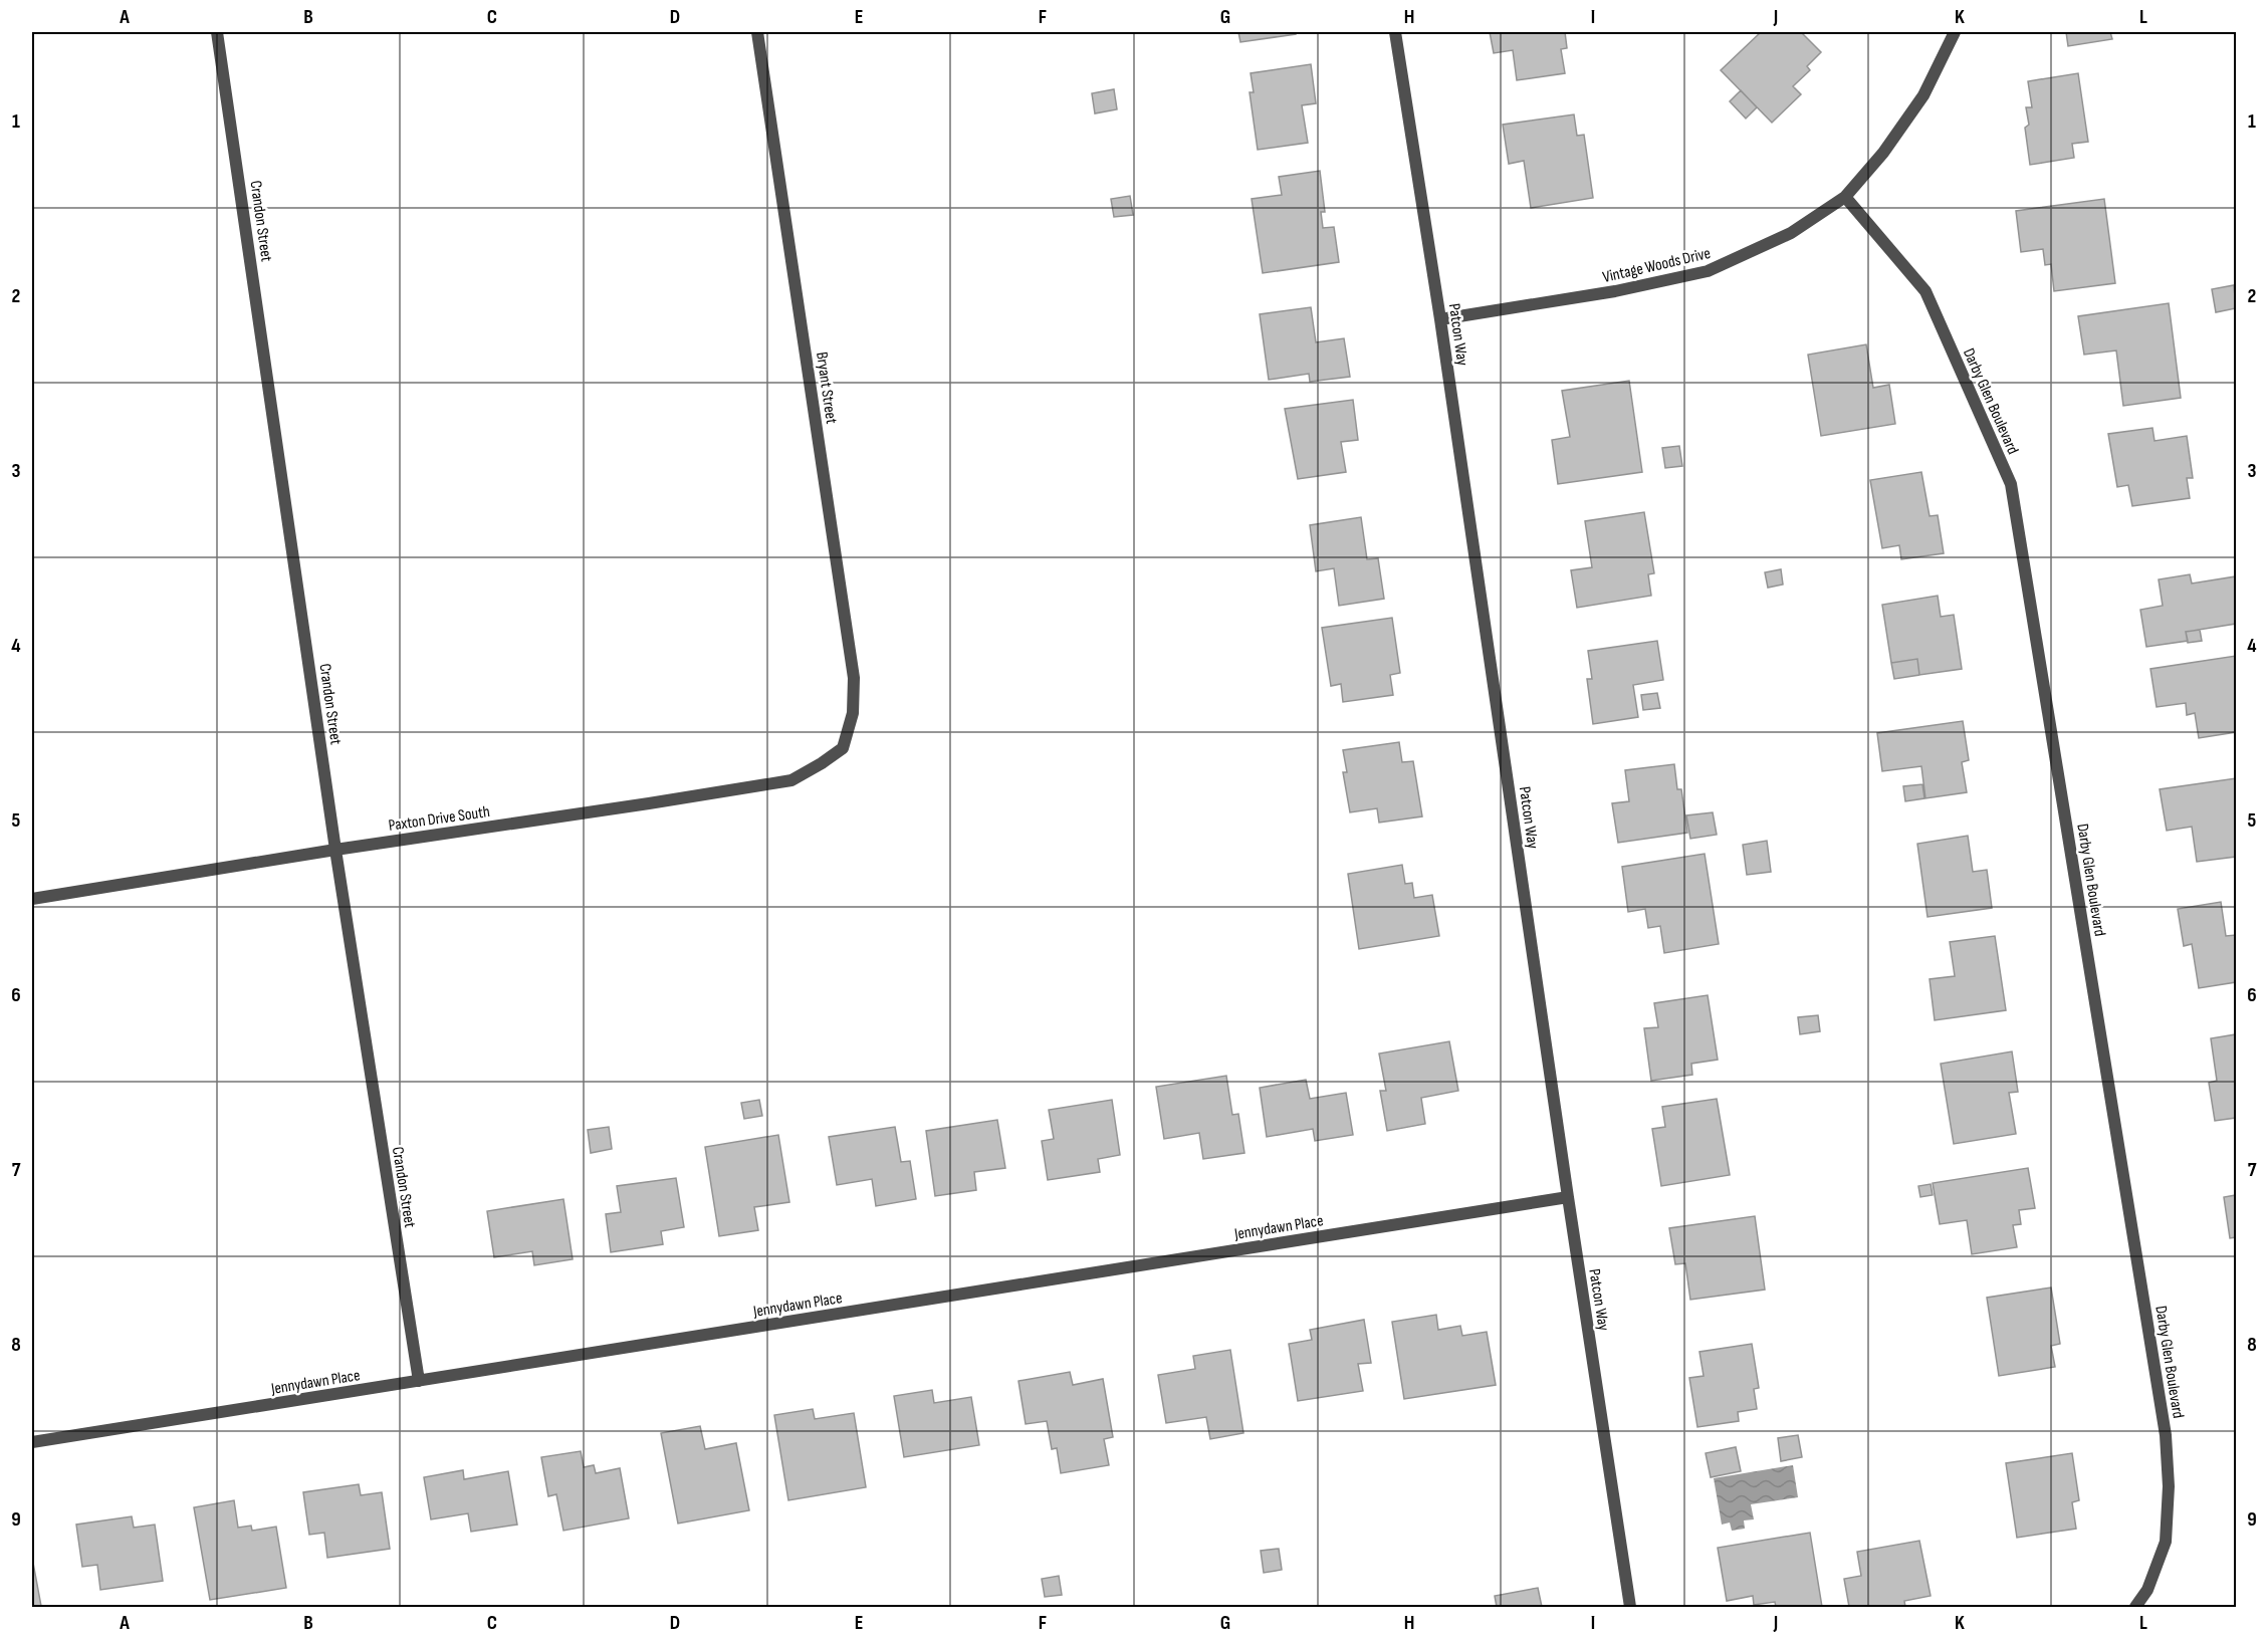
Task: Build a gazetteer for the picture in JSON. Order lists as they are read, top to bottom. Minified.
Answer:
{"streets":{"street":["Crandon Street","Vintage Woods Drive","Patcon Way","Bryant Street","Darby Glen Boulevard","Paxton Drive South","Jennydawn Place"]},"crossings":[["Crandon Street","Paxton Drive South"],["Crandon Street","Jennydawn Place"],["Vintage Woods Drive","Patcon Way"],["Vintage Woods Drive","Darby Glen Boulevard"],["Patcon Way","Jennydawn Place"],["Bryant Street","Paxton Drive South"]],"grid":{"columns":["A","B","C","D","E","F","G","H","I","J","K","L"],"rows":["1","2","3","4","5","6","7","8","9"]}}
